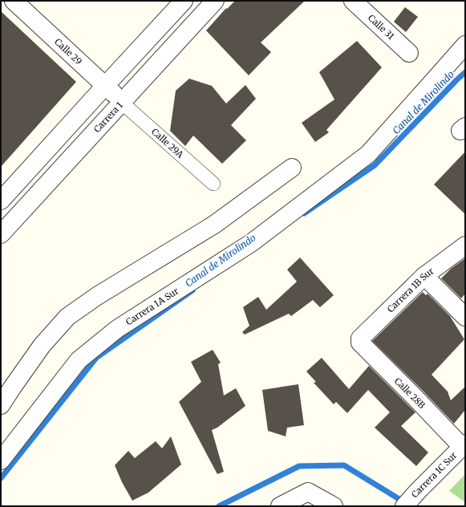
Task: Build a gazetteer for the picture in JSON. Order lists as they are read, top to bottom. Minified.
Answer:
{"streets":{"street":["Calle 31","Calle 29","Carrera 1","Calle 29A","Carrera 1B Sur","Carrera 1A Sur","Calle 28B","Carrera 1C Sur"]},"crossings":[["Calle 29","Carrera 1"],["Calle 29","Calle 29A"],["Carrera 1","Calle 29A"],["Carrera 1B Sur","Calle 28B"],["Calle 28B","Carrera 1C Sur"]],"water":["Canal de Mirolindo"]}
